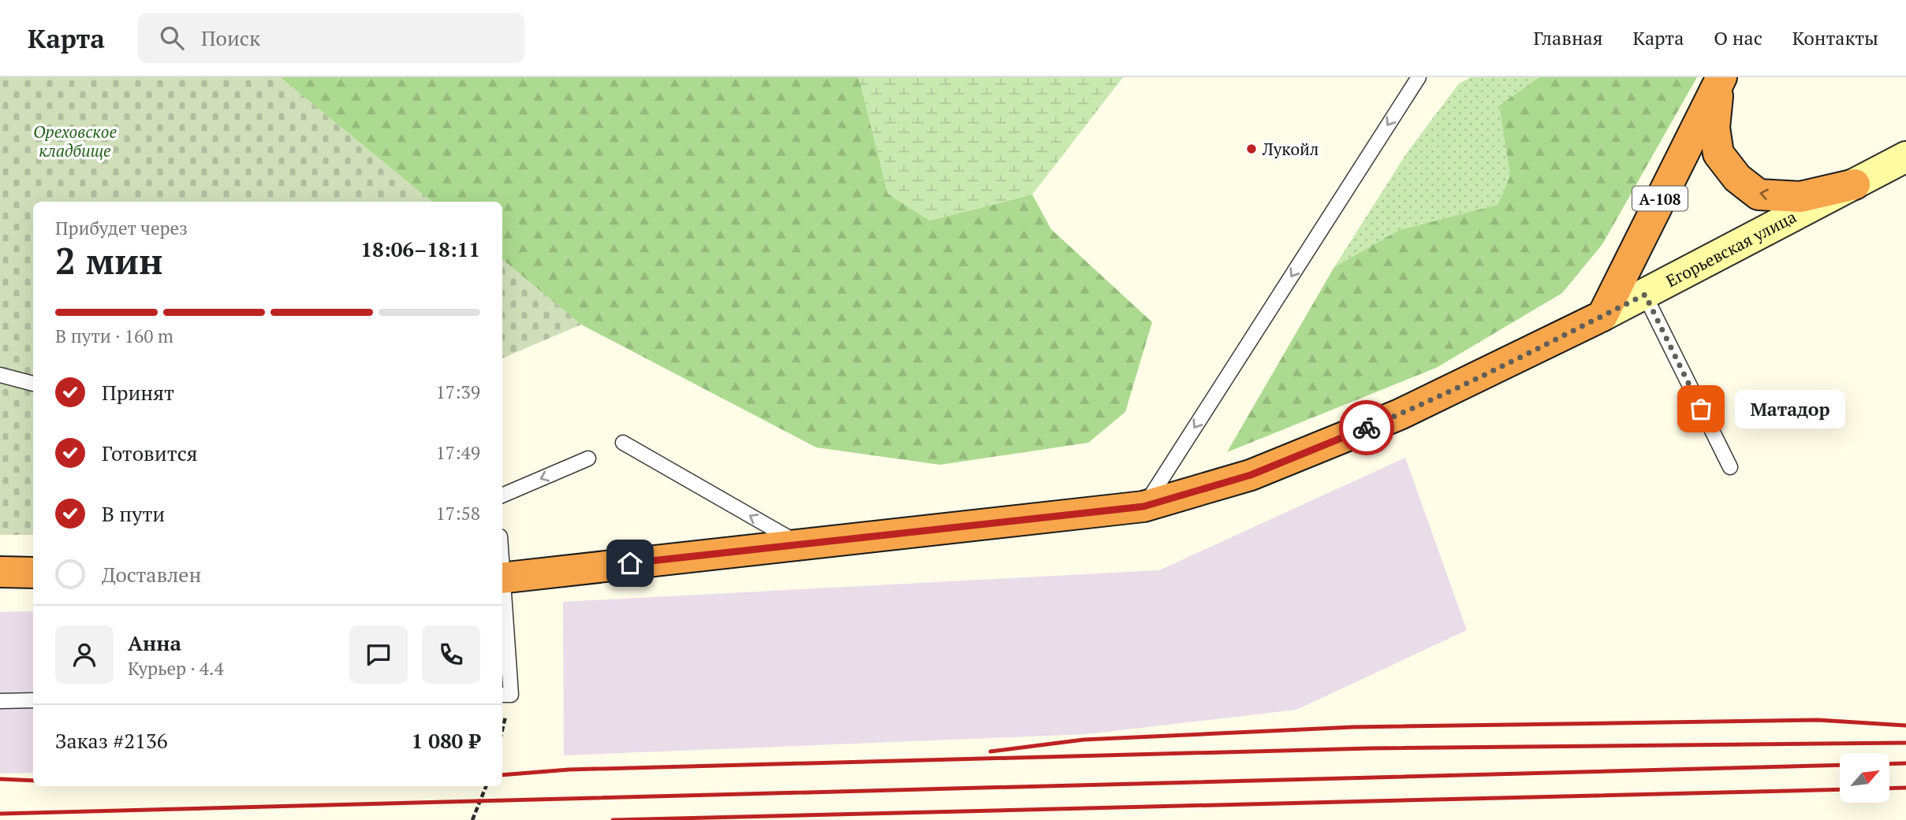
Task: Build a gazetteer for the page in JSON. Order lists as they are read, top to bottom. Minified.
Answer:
{"streets":{"highway":["А-108","Егорьевская улица"]},"crossings":[["А-108","Егорьевская улица"]],"parks":["Ореховское кладбище"],"places":["Лукойл","Матадор"],"north":"top right","page":{"header":"Карта","search":"Поиск","nav":["Главная","Карта","О нас","Контакты"],"heading":["2 мин","Прибудет через","18:06–18:11"],"panel":["Анна","Курьер · 4.4","Заказ #2136","1 080 ₽"],"bar":"В пути · 160 m","list":[["Принят","17:39"],["Готовится","17:49"],["В пути","17:58"],"Доставлен"],"bubble":"Матадор"}}
